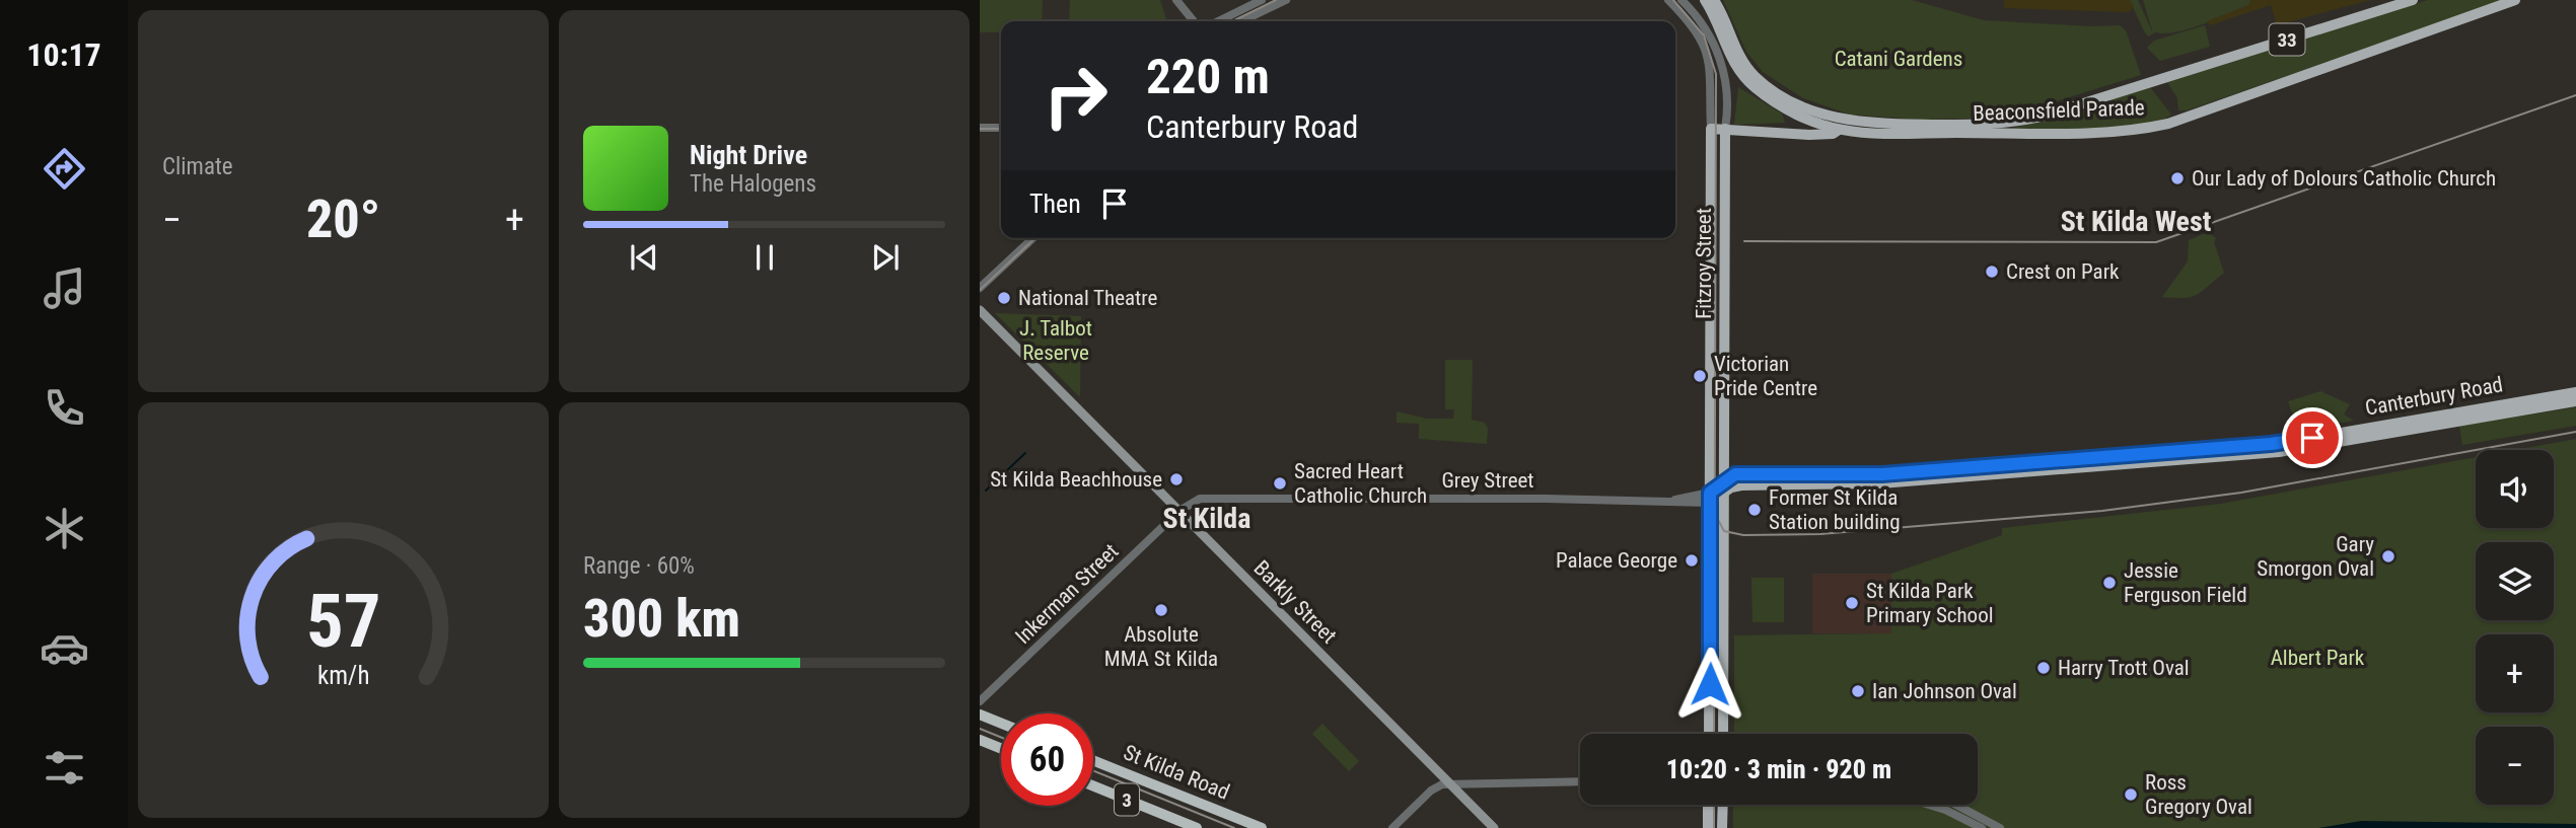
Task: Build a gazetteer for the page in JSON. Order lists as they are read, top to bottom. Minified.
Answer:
{"streets":{"highway":["St Kilda Road","3"],"main road":["33","Beaconsfield Parade","Fitzroy Street","Canterbury Road","Barkly Street"],"street":["Grey Street","Inkerman Street"]},"crossings":[["33","Beaconsfield Parade"],["Beaconsfield Parade","Fitzroy Street"],["Fitzroy Street","Canterbury Road"],["Fitzroy Street","Grey Street"],["Canterbury Road","Grey Street"],["Grey Street","Inkerman Street"],["Grey Street","Barkly Street"],["Inkerman Street","Barkly Street"]],"districts":["St Kilda West","St Kilda"],"parks":["Catani Gardens","J. Talbot Reserve","Albert Park"],"places":["Our Lady of Dolours Catholic Church","Crest on Park","National Theatre","Victorian Pride Centre","St Kilda Beachhouse","Sacred Heart Catholic Church","Former St Kilda Station building","Gary Smorgon Oval","Palace George","Jessie Ferguson Field","St Kilda Park Primary School","Absolute MMA St Kilda","Harry Trott Oval","Ian Johnson Oval","Ross Gregory Oval"],"page":{"tabs":"10:17","tile":["Climate",["Range · 60%","300 km"]],"turn":["220 m","Canterbury Road"],"song":["Night Drive","The Halogens"],"then":"Then","heat":["−","20°","+"],"map_buttons":["+","−"],"limit":"60","trip":"10:20 · 3 min · 920 m","gauge":["57","km/h"]}}
